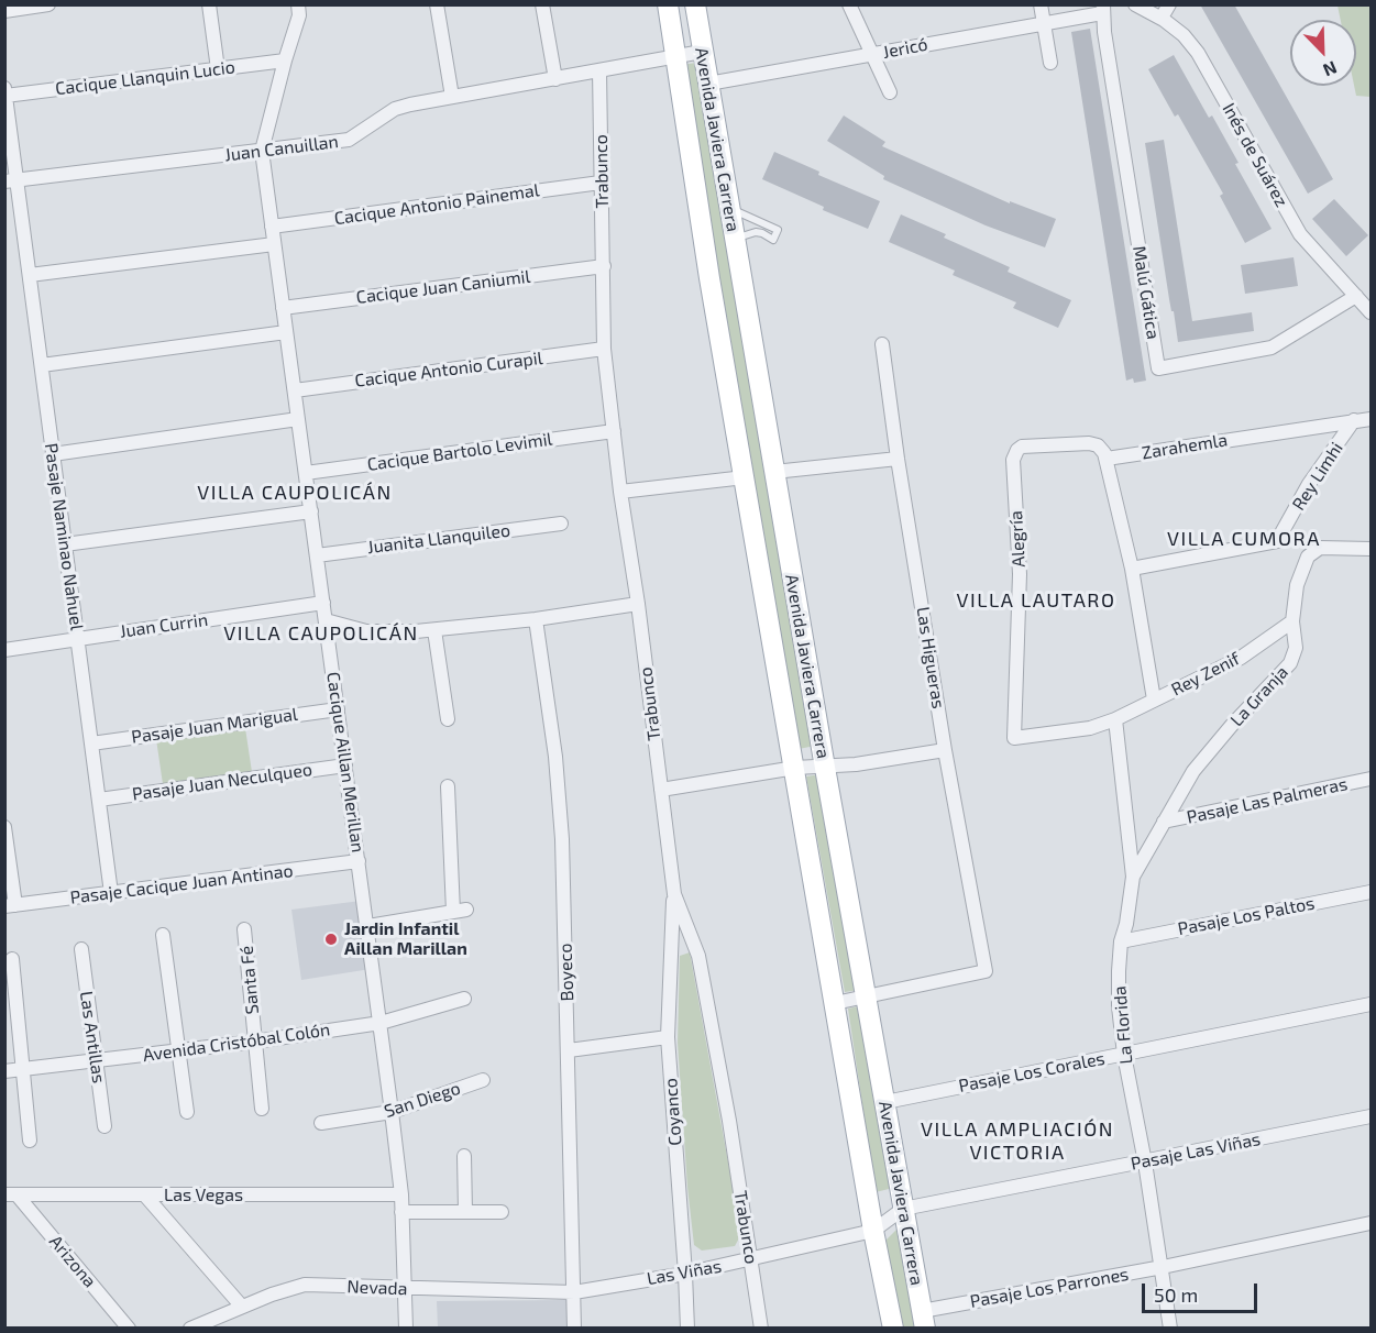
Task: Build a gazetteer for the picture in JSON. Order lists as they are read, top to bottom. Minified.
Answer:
{"streets":{"main road":["Avenida Javiera Carrera"],"street":["Jericó","Cacique Llanquin Lucio","Juan Canuillan","Inés de Suárez","Trabunco","Cacique Antonio Painemal","Cacique Juan Caniumil","Malú Gática","Cacique Antonio Curapil","Zarahemla","Cacique Bartolo Levimil","Rey Limhi","Pasaje Naminao Nahuel","Juanita Llanquileo","Alegría","Juan Currin","Las Higueras","Rey Zenif","La Granja","Pasaje Juan Marigual","Cacique Aillan Merillan","Pasaje Juan Neculqueo","Pasaje Las Palmeras","Pasaje Cacique Juan Antinao","Pasaje Los Paltos","Boyeco","Santa Fé","La Florida","Las Antillas","Avenida Cristóbal Colón","Pasaje Los Corales","San Diego","Coyanco","Pasaje Las Viñas","Las Vegas","Arizona","Las Viñas","Nevada","Pasaje Los Parrones"]},"crossings":[["Jericó","Avenida Javiera Carrera"],["Jericó","Malú Gática"],["Cacique Llanquin Lucio","Pasaje Naminao Nahuel"],["Cacique Llanquin Lucio","Cacique Aillan Merillan"],["Avenida Javiera Carrera","Juan Canuillan"],["Avenida Javiera Carrera","Las Higueras"],["Avenida Javiera Carrera","Pasaje Los Corales"],["Avenida Javiera Carrera","Pasaje Las Viñas"],["Avenida Javiera Carrera","Las Viñas"],["Avenida Javiera Carrera","Pasaje Los Parrones"],["Juan Canuillan","Trabunco"],["Juan Canuillan","Pasaje Naminao Nahuel"],["Juan Canuillan","Cacique Aillan Merillan"],["Inés de Suárez","Malú Gática"],["Trabunco","Cacique Antonio Painemal"],["Trabunco","Cacique Juan Caniumil"],["Trabunco","Cacique Antonio Curapil"],["Trabunco","Cacique Bartolo Levimil"],["Trabunco","Coyanco"],["Trabunco","Las Viñas"],["Cacique Antonio Painemal","Cacique Aillan Merillan"],["Cacique Juan Caniumil","Cacique Aillan Merillan"],["Cacique Antonio Curapil","Cacique Aillan Merillan"],["Zarahemla","Rey Limhi"],["Zarahemla","Alegría"],["Cacique Bartolo Levimil","Cacique Aillan Merillan"],["Pasaje Naminao Nahuel","Juan Currin"],["Pasaje Naminao Nahuel","Pasaje Juan Marigual"],["Pasaje Naminao Nahuel","Pasaje Juan Neculqueo"],["Pasaje Naminao Nahuel","Pasaje Cacique Juan Antinao"],["Juanita Llanquileo","Cacique Aillan Merillan"],["Alegría","Rey Zenif"],["Juan Currin","Cacique Aillan Merillan"],["Rey Zenif","La Granja"],["Rey Zenif","La Florida"],["La Granja","Pasaje Las Palmeras"],["La Granja","La Florida"],["Pasaje Juan Marigual","Cacique Aillan Merillan"],["Cacique Aillan Merillan","Pasaje Juan Neculqueo"],["Cacique Aillan Merillan","Pasaje Cacique Juan Antinao"],["Cacique Aillan Merillan","Avenida Cristóbal Colón"],["Cacique Aillan Merillan","San Diego"],["Cacique Aillan Merillan","Las Vegas"],["Cacique Aillan Merillan","Nevada"],["Pasaje Los Paltos","La Florida"],["Boyeco","Las Viñas"],["Boyeco","Nevada"],["Santa Fé","Avenida Cristóbal Colón"],["La Florida","Pasaje Los Corales"],["La Florida","Pasaje Las Viñas"],["La Florida","Pasaje Los Parrones"],["Las Antillas","Avenida Cristóbal Colón"],["Coyanco","Las Viñas"],["Pasaje Las Viñas","Las Viñas"],["Las Vegas","Arizona"],["Las Viñas","Nevada"]],"districts":["VILLA CAUPOLICÁN","VILLA CUMORA","VILLA LAUTARO","VILLA CAUPOLICÁN","VILLA AMPLIACIÓN VICTORIA"],"places":["Jardin Infantil Aillan Marillan"],"scale_bar":"50 m","north":"bottom right"}
